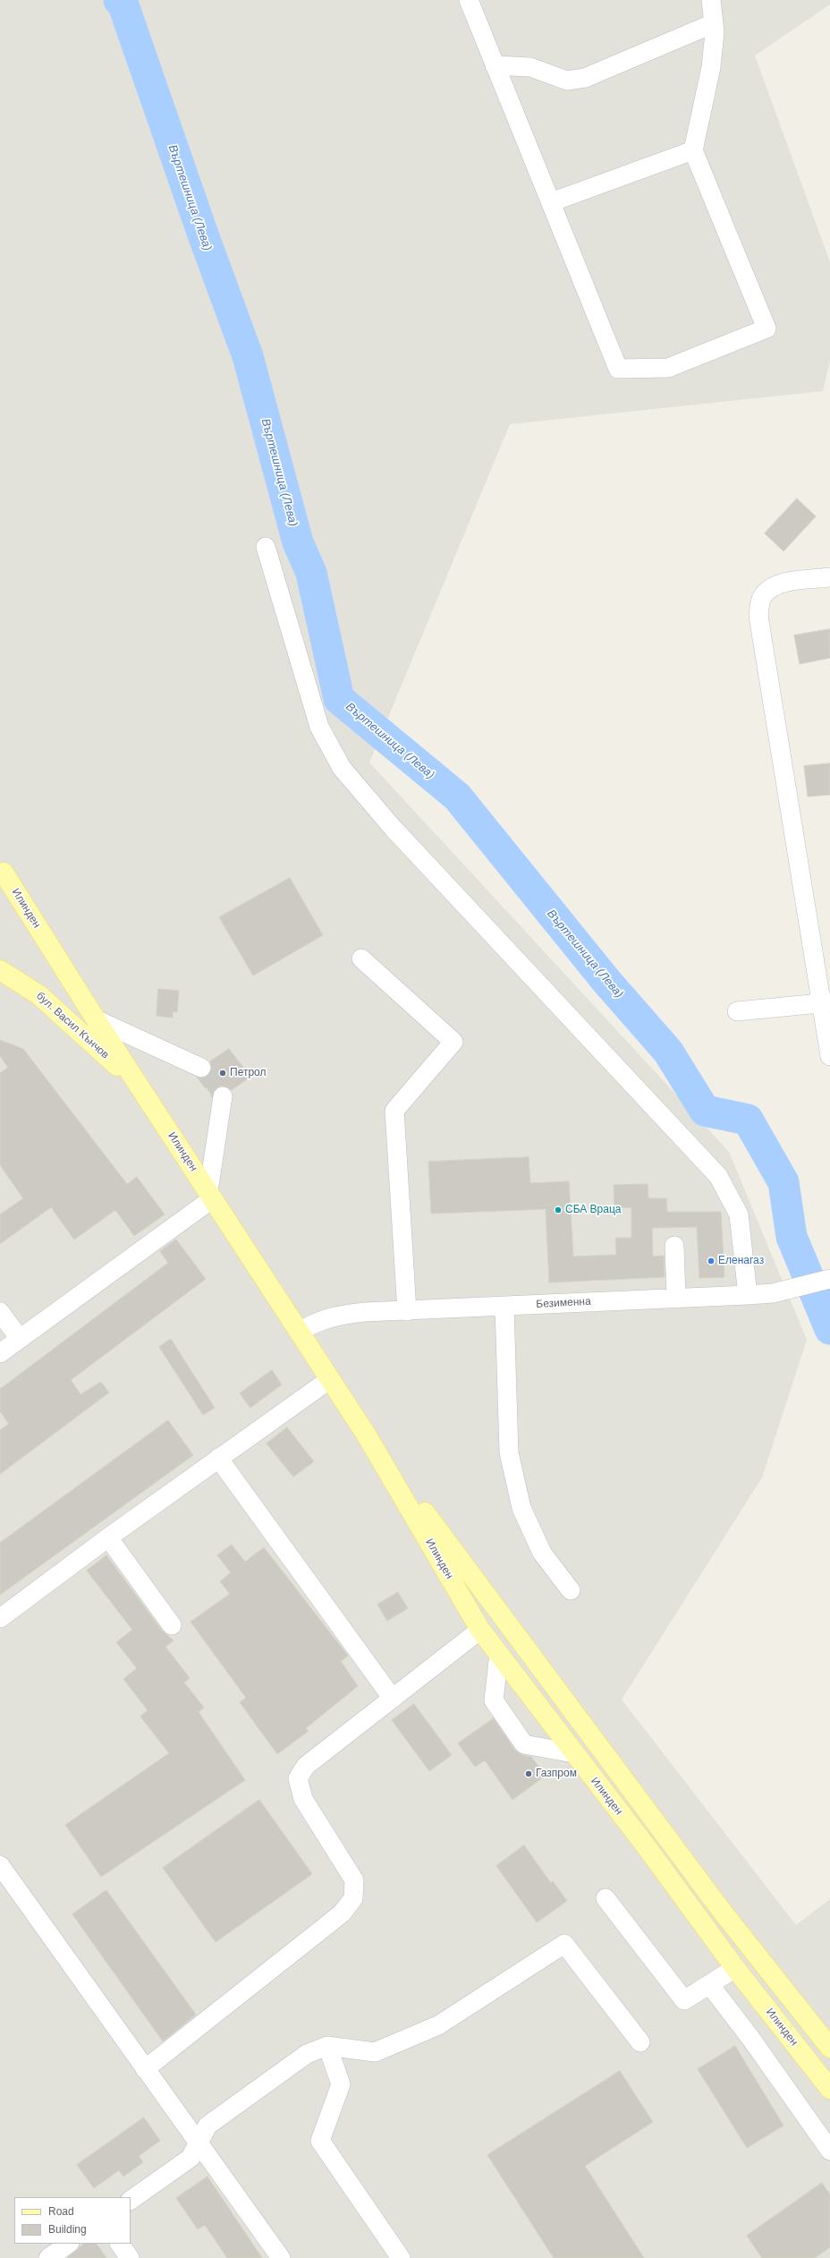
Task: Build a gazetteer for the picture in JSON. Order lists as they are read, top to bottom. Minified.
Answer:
{"streets":{"main road":["Илинден","бул. Васил Кънчов"],"street":["Безименна"]},"crossings":[["Илинден","бул. Васил Кънчов"],["Илинден","Безименна"]],"water":["Въртешница (Лева)"],"places":["Петрол","СБА Враца","Еленагаз","Газпром"],"legend":["Road","Building"]}
